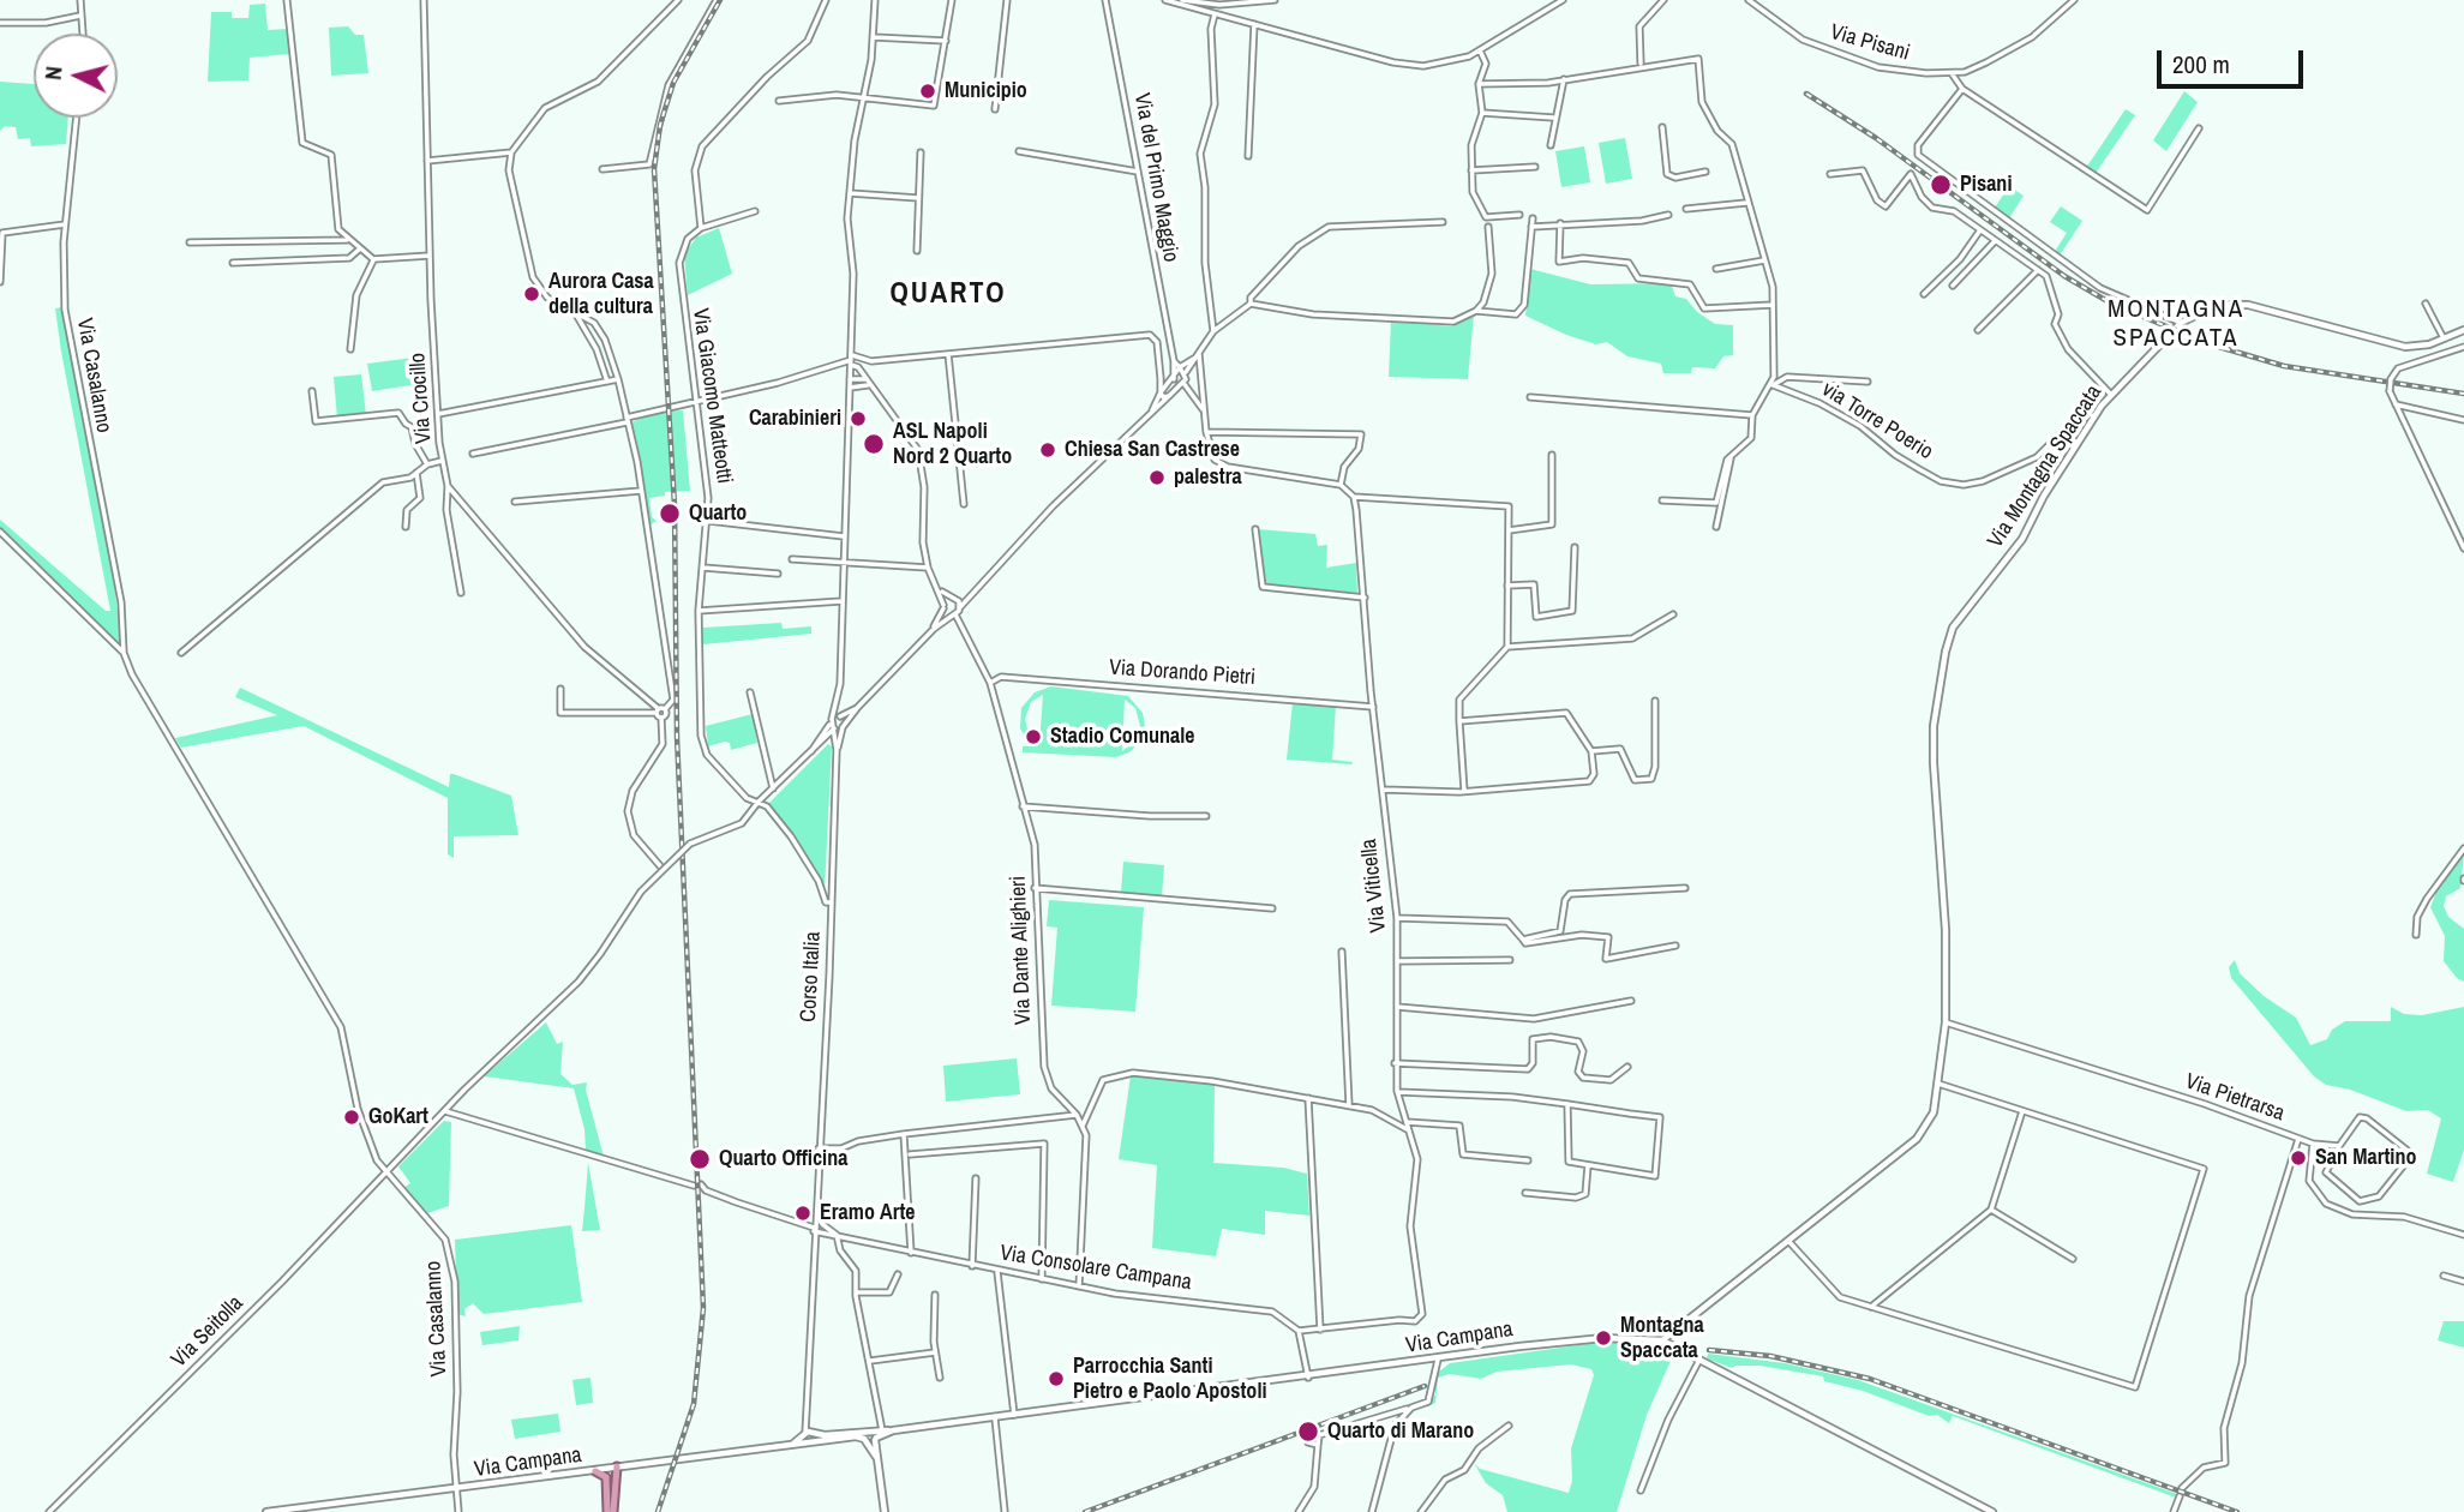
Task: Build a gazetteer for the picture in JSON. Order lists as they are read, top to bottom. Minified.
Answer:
{"streets":{"main road":["Via Montagna Spaccata","Via Campana"],"street":["Via Pisani","Via del Primo Maggio","Via Casalanno","Via Giacomo Matteotti","Via Crocillo","via Torre Poerio","Via Dorando Pietri","Via Viticella","Via Dante Alighieri","Corso Italia","Via Pietrarsa","Via Consolare Campana","Via Seitolla"]},"crossings":[["Via Casalanno","Via Seitolla"],["Via Casalanno","Via Campana"],["Via Giacomo Matteotti","Corso Italia"],["Via Giacomo Matteotti","Via Seitolla"],["Via Crocillo","Via Seitolla"],["via Torre Poerio","Via Montagna Spaccata"],["Via Montagna Spaccata","Via Pietrarsa"],["Via Montagna Spaccata","Via Campana"],["Via Dorando Pietri","Via Viticella"],["Via Dorando Pietri","Via Dante Alighieri"],["Via Viticella","Via Consolare Campana"],["Via Dante Alighieri","Via Consolare Campana"],["Corso Italia","Via Consolare Campana"],["Corso Italia","Via Campana"]],"districts":["QUARTO","MONTAGNA SPACCATA"],"places":["Municipio","Pisani","Aurora Casa della cultura","Carabinieri","ASL Napoli Nord 2 Quarto","Chiesa San Castrese","palestra","Quarto","Stadio Comunale","GoKart","San Martino","Quarto Officina","Eramo Arte","Montagna Spaccata","Parrocchia Santi Pietro e Paolo Apostoli","Quarto di Marano"],"scale_bar":"200 m","north":"left"}
